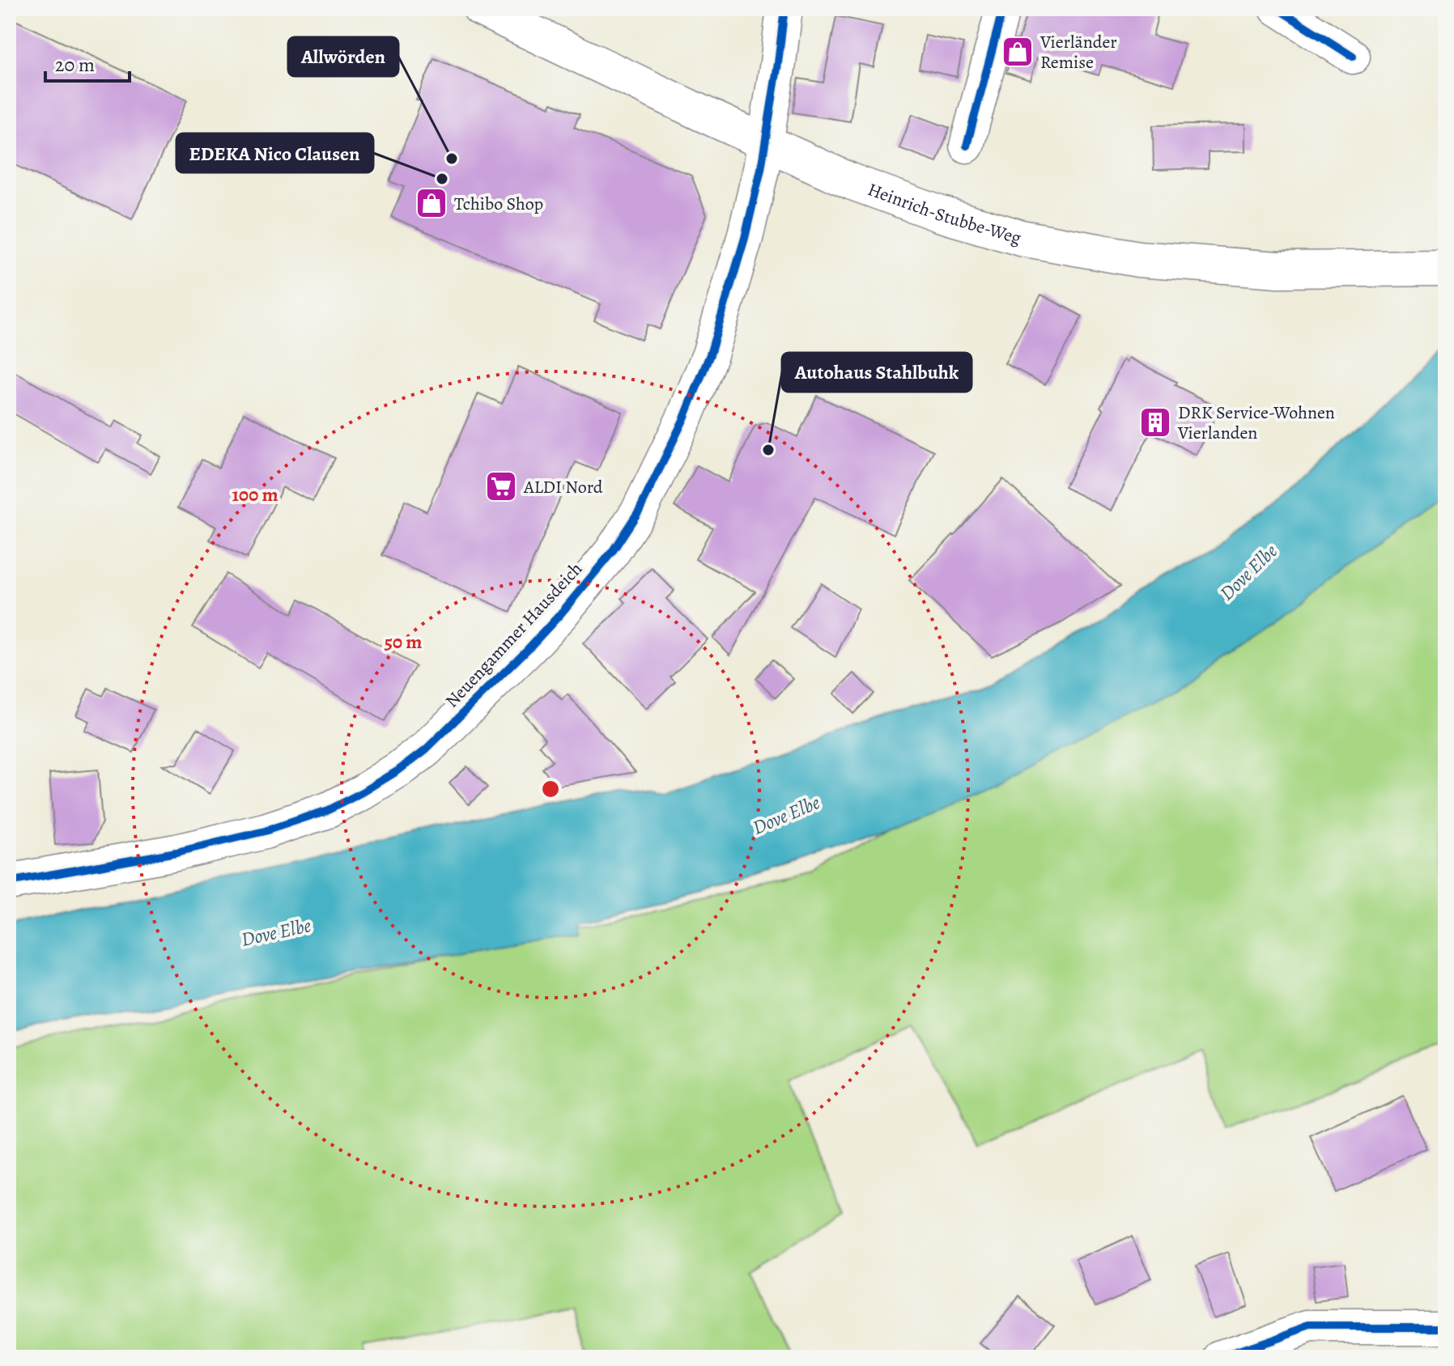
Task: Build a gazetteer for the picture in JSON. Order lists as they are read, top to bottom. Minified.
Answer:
{"streets":{"street":["Heinrich-Stubbe-Weg","Neuengammer Hausdeich"]},"crossings":[["Heinrich-Stubbe-Weg","Neuengammer Hausdeich"]],"water":["Dove Elbe"],"places":{"shop":["Vierländer Remise","Tchibo Shop"],"other":["Allwörden","EDEKA Nico Clausen","Autohaus Stahlbuhk"],"building":["DRK Service-Wohnen Vierlanden"],"supermarket":["ALDI Nord"]},"scale_bar":"20 m","rings":["100 m","50 m"]}
